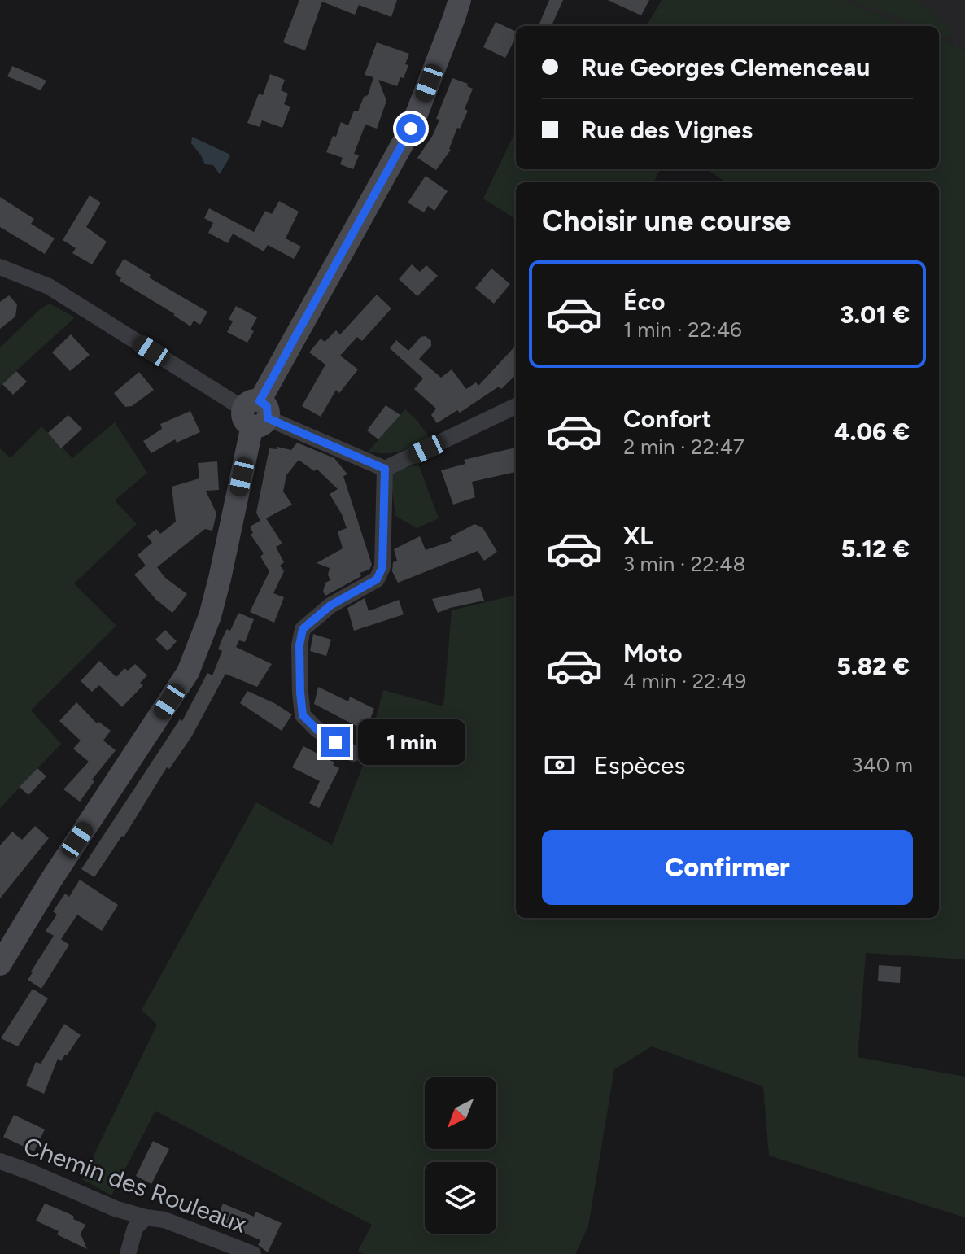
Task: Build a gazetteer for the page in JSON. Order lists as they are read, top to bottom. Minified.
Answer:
{"streets":{"street":["Chemin des Rouleaux"]},"north":"bottom left","page":{"banner":["Rue Georges Clemenceau","Rue des Vignes"],"heading":"Choisir une course","list":[{"name":"Éco","note":"1 min · 22:46","value":"3.01 €"},{"name":"Confort","note":"2 min · 22:47","value":"4.06 €"},{"name":"XL","note":"3 min · 22:48","value":"5.12 €"},{"name":"Moto","note":"4 min · 22:49","value":"5.82 €"}],"bubble":"1 min","pay":["Espèces","340 m"],"buttons":"Confirmer"}}
